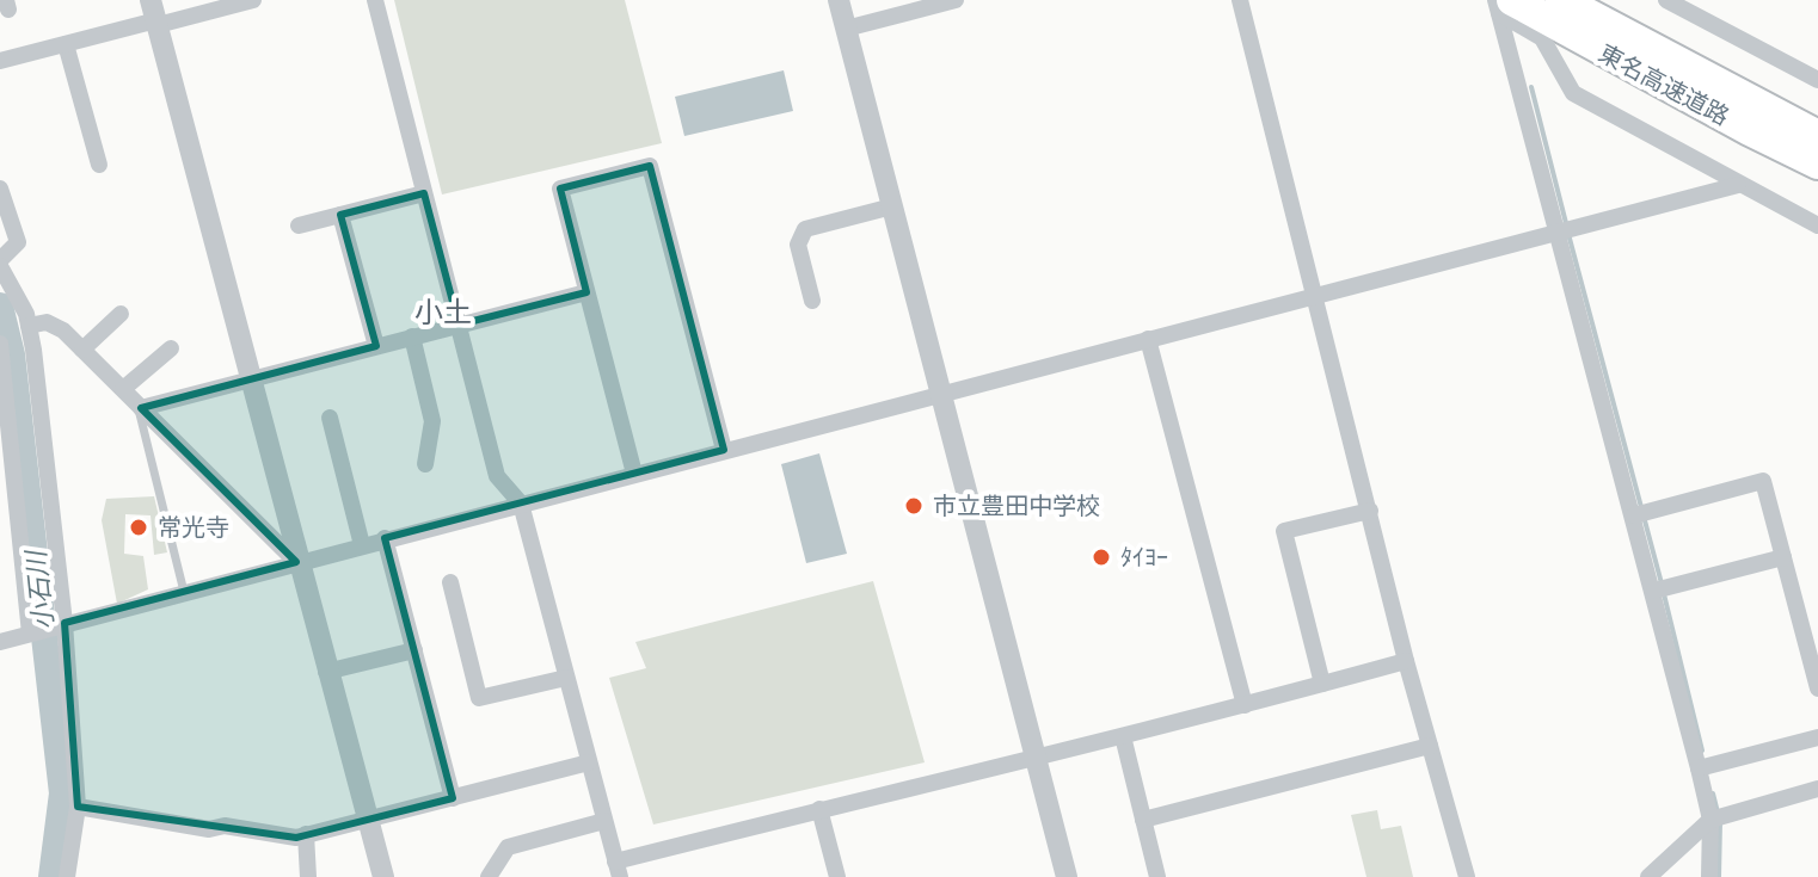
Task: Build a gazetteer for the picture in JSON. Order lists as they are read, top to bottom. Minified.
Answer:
{"streets":{"highway":["東名高速道路"]},"districts":["小土"],"water":["小石川"],"places":["市立豊田中学校","常光寺","ﾀｲﾖｰ"]}
